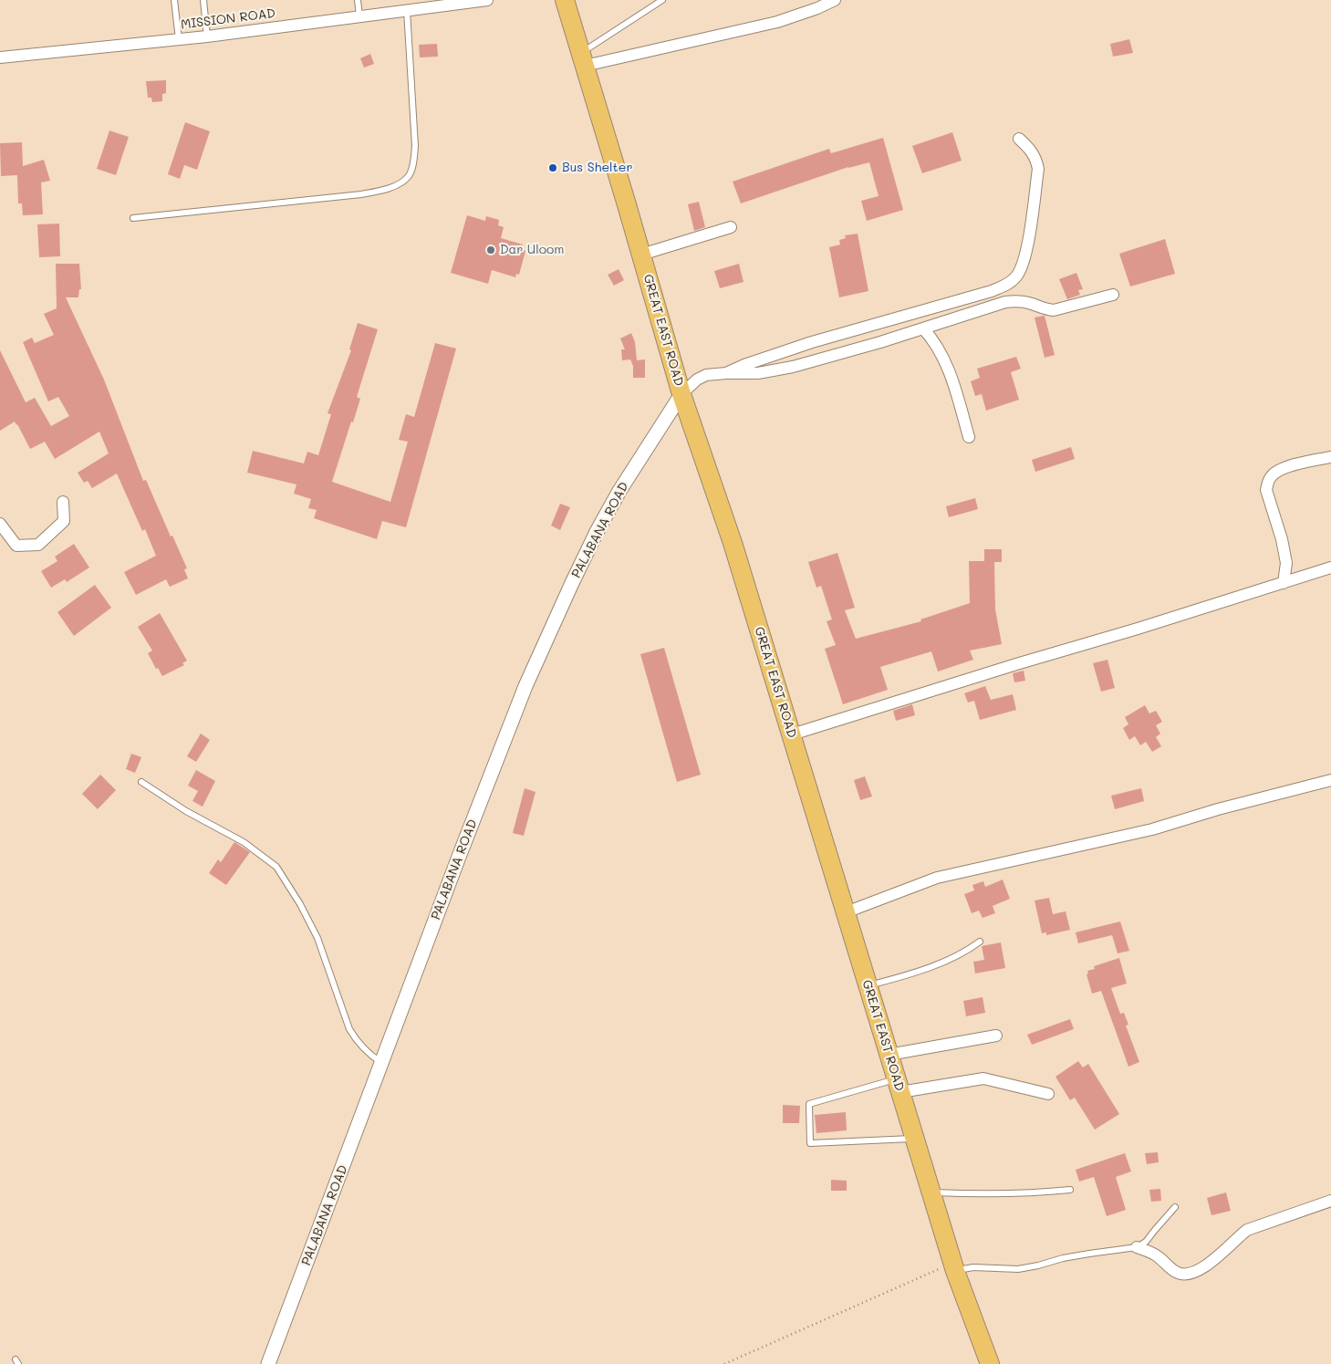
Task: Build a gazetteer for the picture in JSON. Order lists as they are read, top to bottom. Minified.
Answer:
{"streets":{"highway":["GREAT EAST ROAD"],"street":["MISSION ROAD","PALABANA ROAD"]},"crossings":[["GREAT EAST ROAD","PALABANA ROAD"]],"places":["Bus Shelter","Dar Uloom"]}
